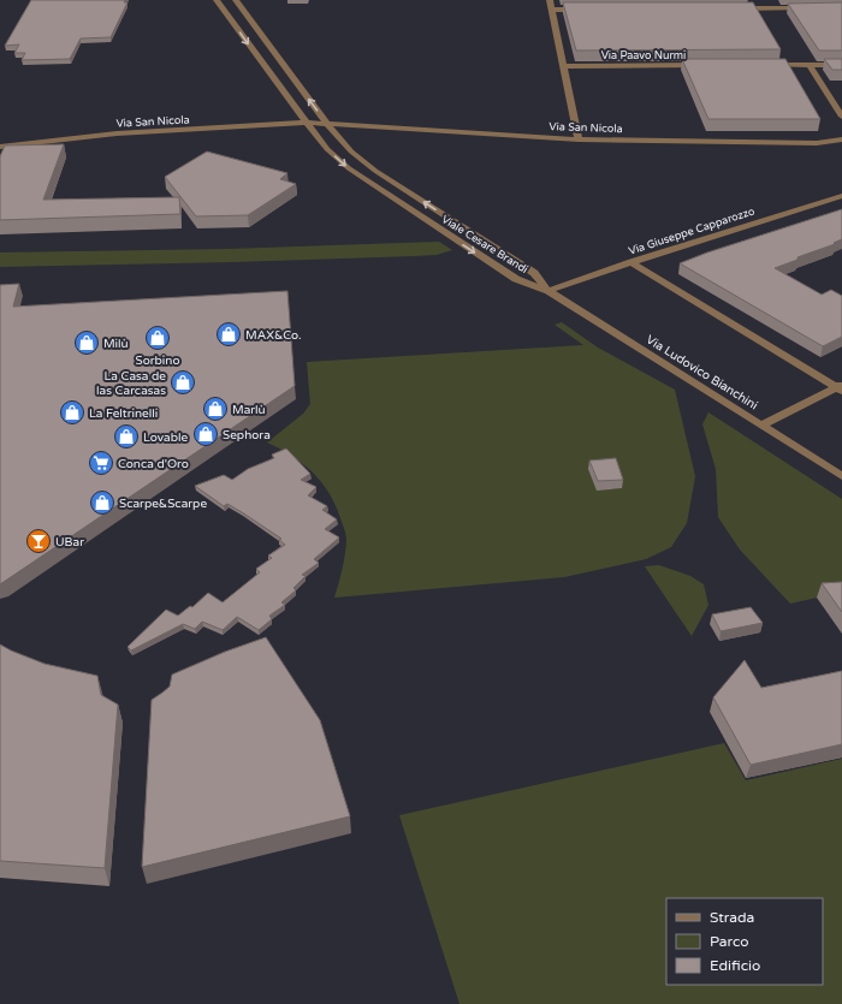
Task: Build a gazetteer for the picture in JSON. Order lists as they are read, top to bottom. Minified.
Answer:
{"streets":{"street":["Via Paavo Nurmi","Via San Nicola","Via Giuseppe Capparozzo","Viale Cesare Brandi","Via Ludovico Bianchini"]},"crossings":[["Via San Nicola","Viale Cesare Brandi"],["Via Giuseppe Capparozzo","Viale Cesare Brandi"],["Via Giuseppe Capparozzo","Via Ludovico Bianchini"],["Viale Cesare Brandi","Via Ludovico Bianchini"]],"places":{"shop":["MAX&Co.","Sorbino","Milù","La Casa de las Carcasas","Marlù","La Feltrinelli","Sephora","Lovable","Scarpe&Scarpe"],"supermarket":["Conca d'Oro"],"bar":["UBar"]},"legend":["Strada","Parco","Edificio"]}
